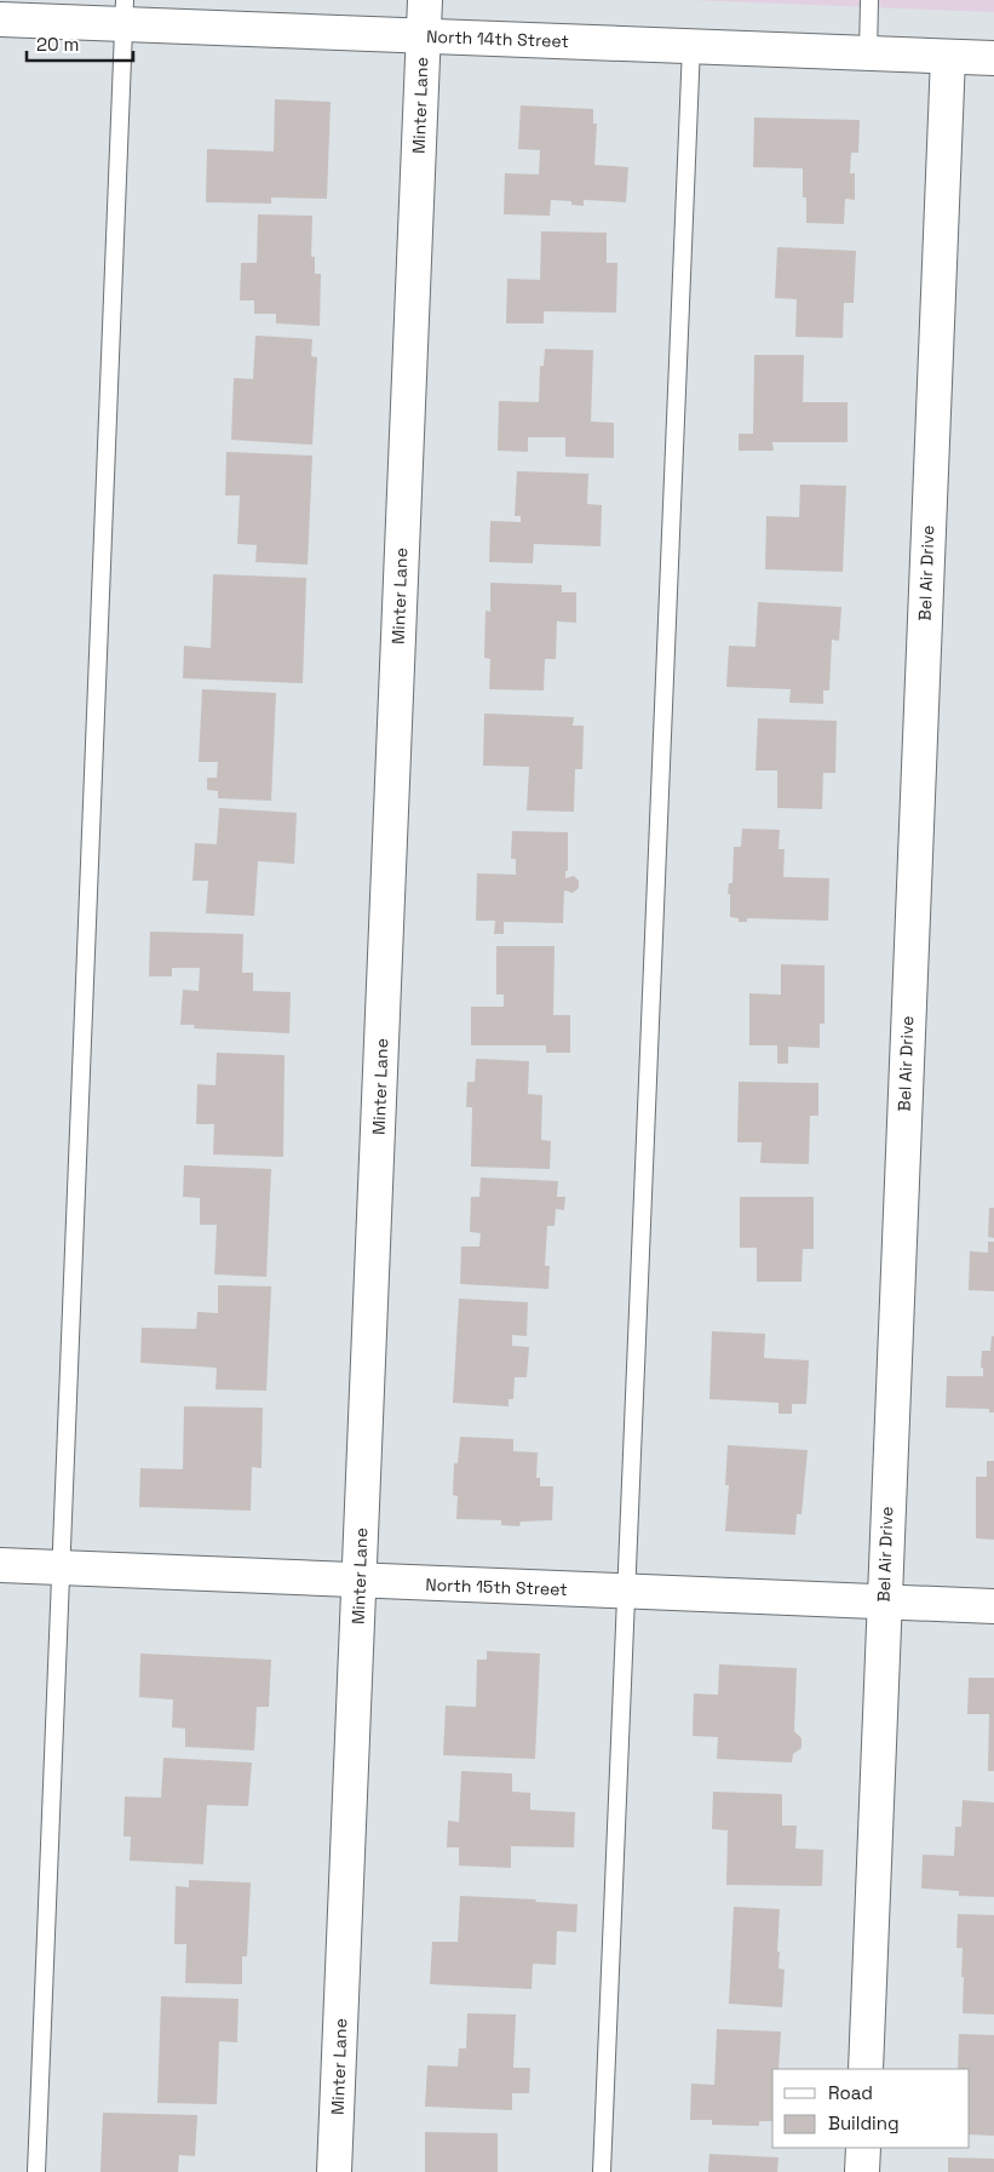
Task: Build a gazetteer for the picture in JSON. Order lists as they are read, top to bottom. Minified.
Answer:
{"streets":{"street":["North 14th Street","Minter Lane","Bel Air Drive","North 15th Street"]},"crossings":[["North 14th Street","Minter Lane"],["North 14th Street","Bel Air Drive"],["Minter Lane","North 15th Street"],["Bel Air Drive","North 15th Street"]],"legend":["Road","Building"],"scale_bar":"20 m"}
